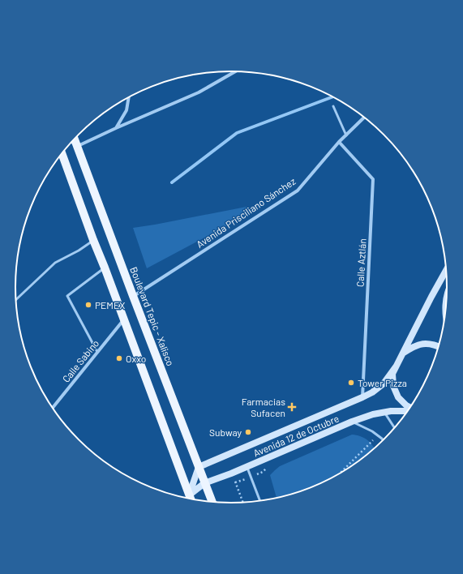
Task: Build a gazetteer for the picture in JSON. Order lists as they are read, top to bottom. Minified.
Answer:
{"streets":{"main road":["Boulevard Tepic - Xalisco","Avenida 12 de Octubre"],"street":["Avenida Prisciliano Sánchez","Calle Aztlán","Calle Sabino"]},"crossings":[["Avenida Prisciliano Sánchez","Calle Aztlán"],["Avenida Prisciliano Sánchez","Boulevard Tepic - Xalisco"],["Calle Aztlán","Avenida 12 de Octubre"],["Boulevard Tepic - Xalisco","Avenida 12 de Octubre"]],"places":{"other":["PEMEX","Oxxo","Tower Pizza","Subway"],"health":["Farmacias Sufacen"]}}
